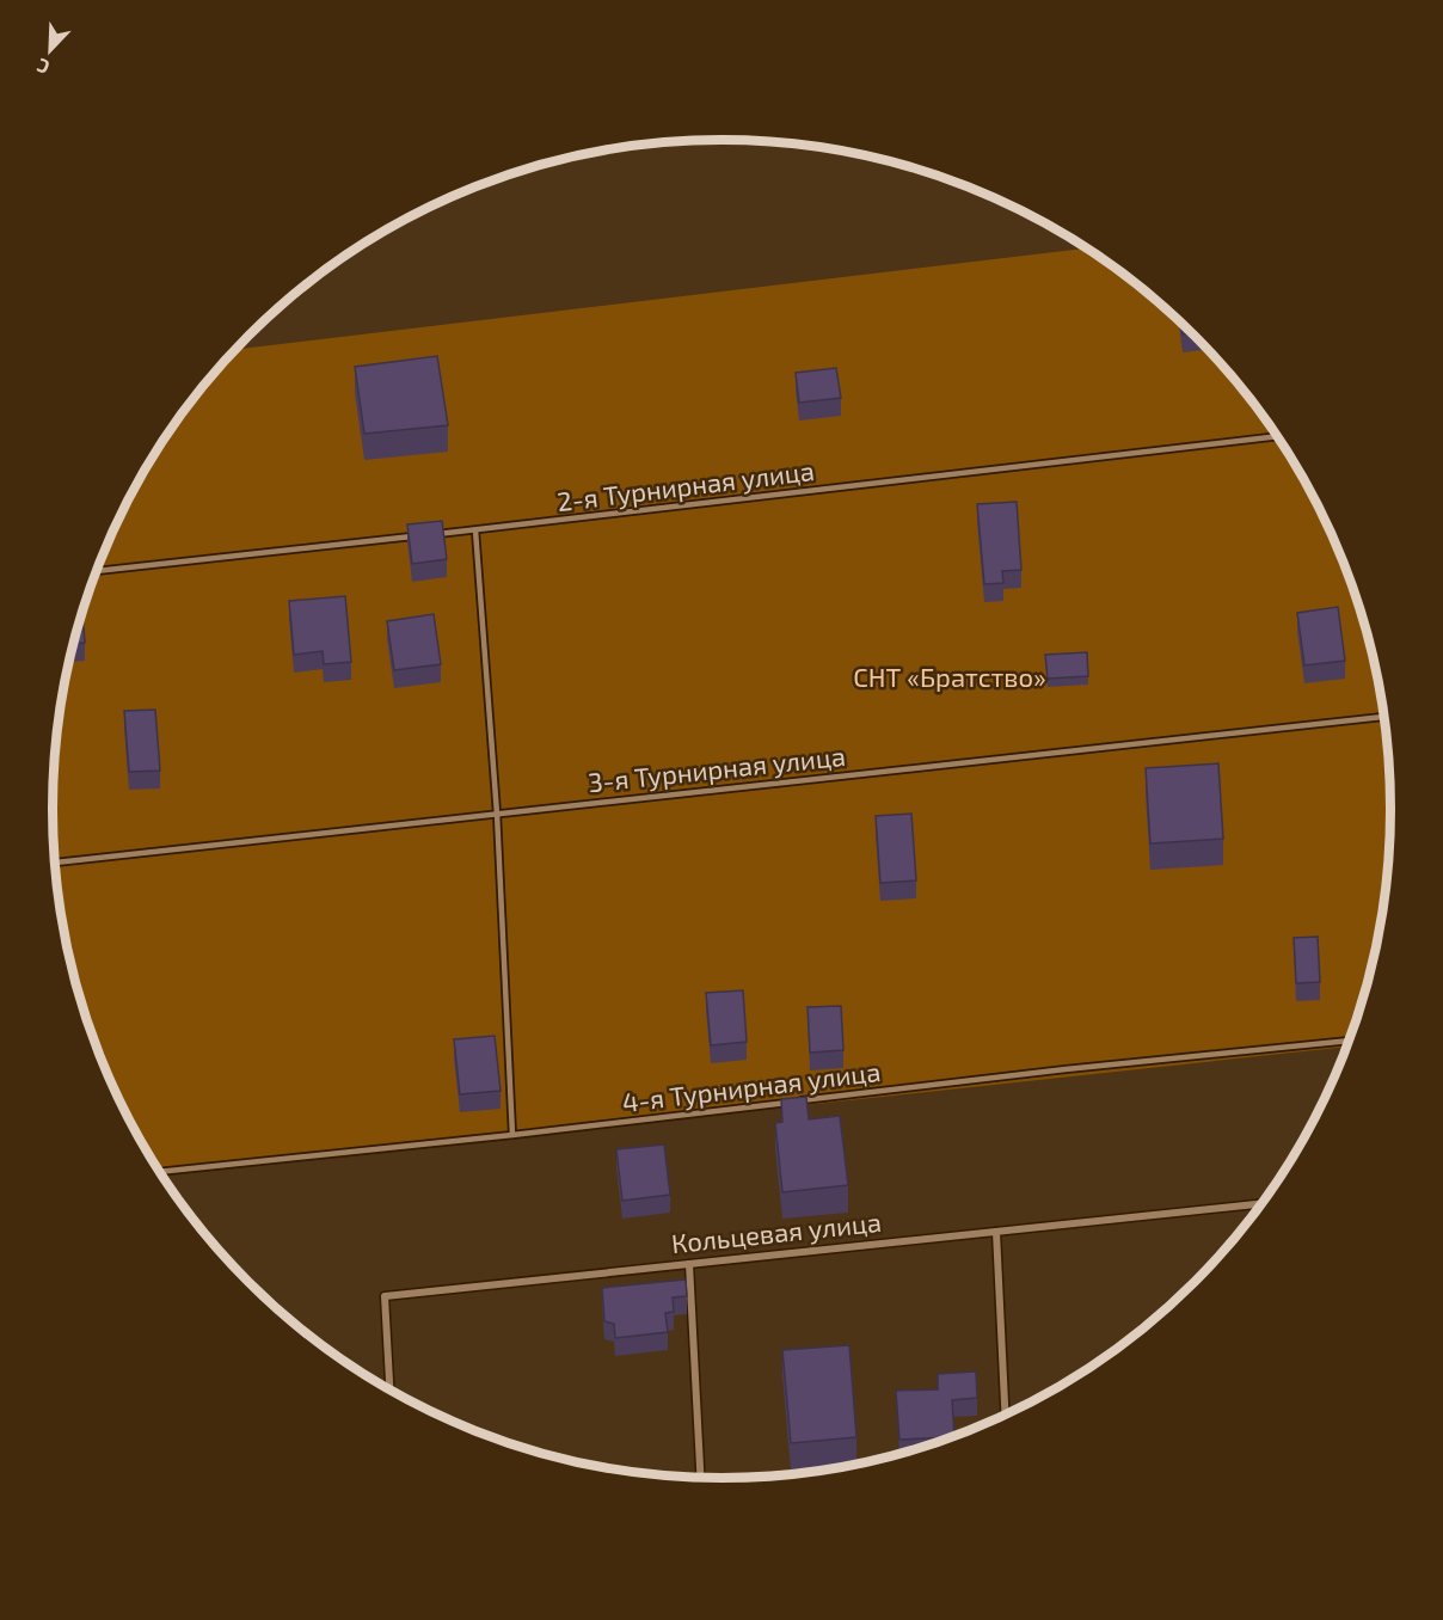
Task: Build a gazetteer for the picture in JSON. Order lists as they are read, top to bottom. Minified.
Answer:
{"streets":{"street":["Кольцевая улица"],"lane":["2-я Турнирная улица","3-я Турнирная улица","4-я Турнирная улица"]},"parks":["СНТ «Братство»"],"north":"bottom left"}
